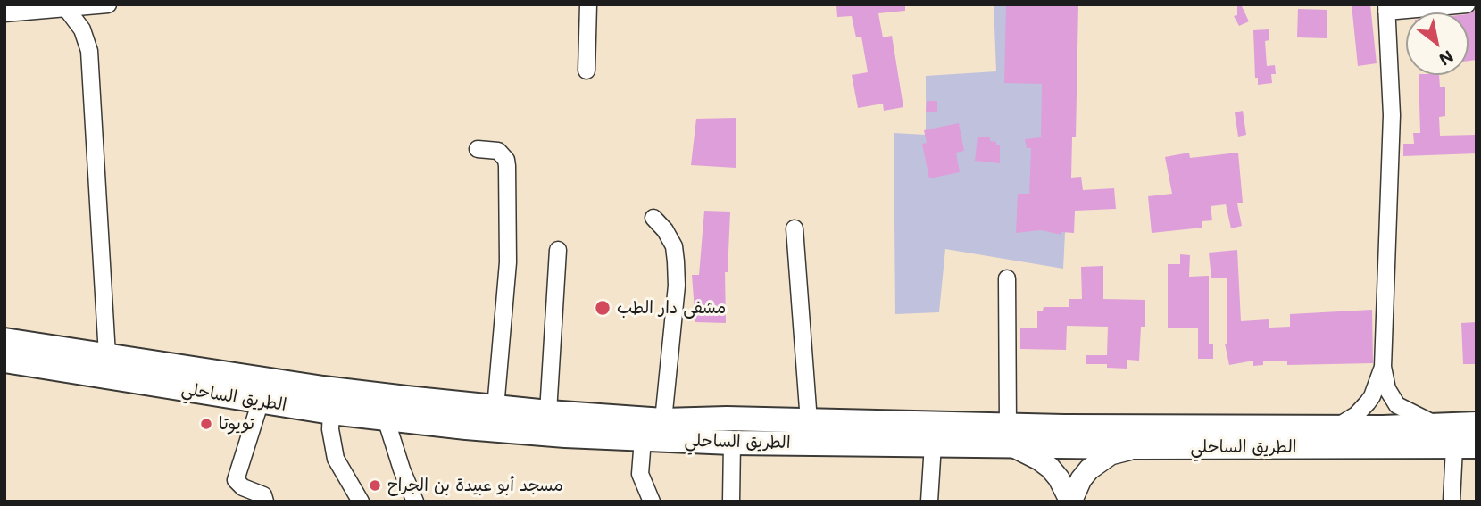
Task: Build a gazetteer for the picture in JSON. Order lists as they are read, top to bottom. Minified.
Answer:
{"streets":{"highway":["الطريق الساحلي"]},"places":["مشفى دار الطب","تويوتا","مسجد أبو عبيدة بن الجراح"],"north":"bottom right"}
